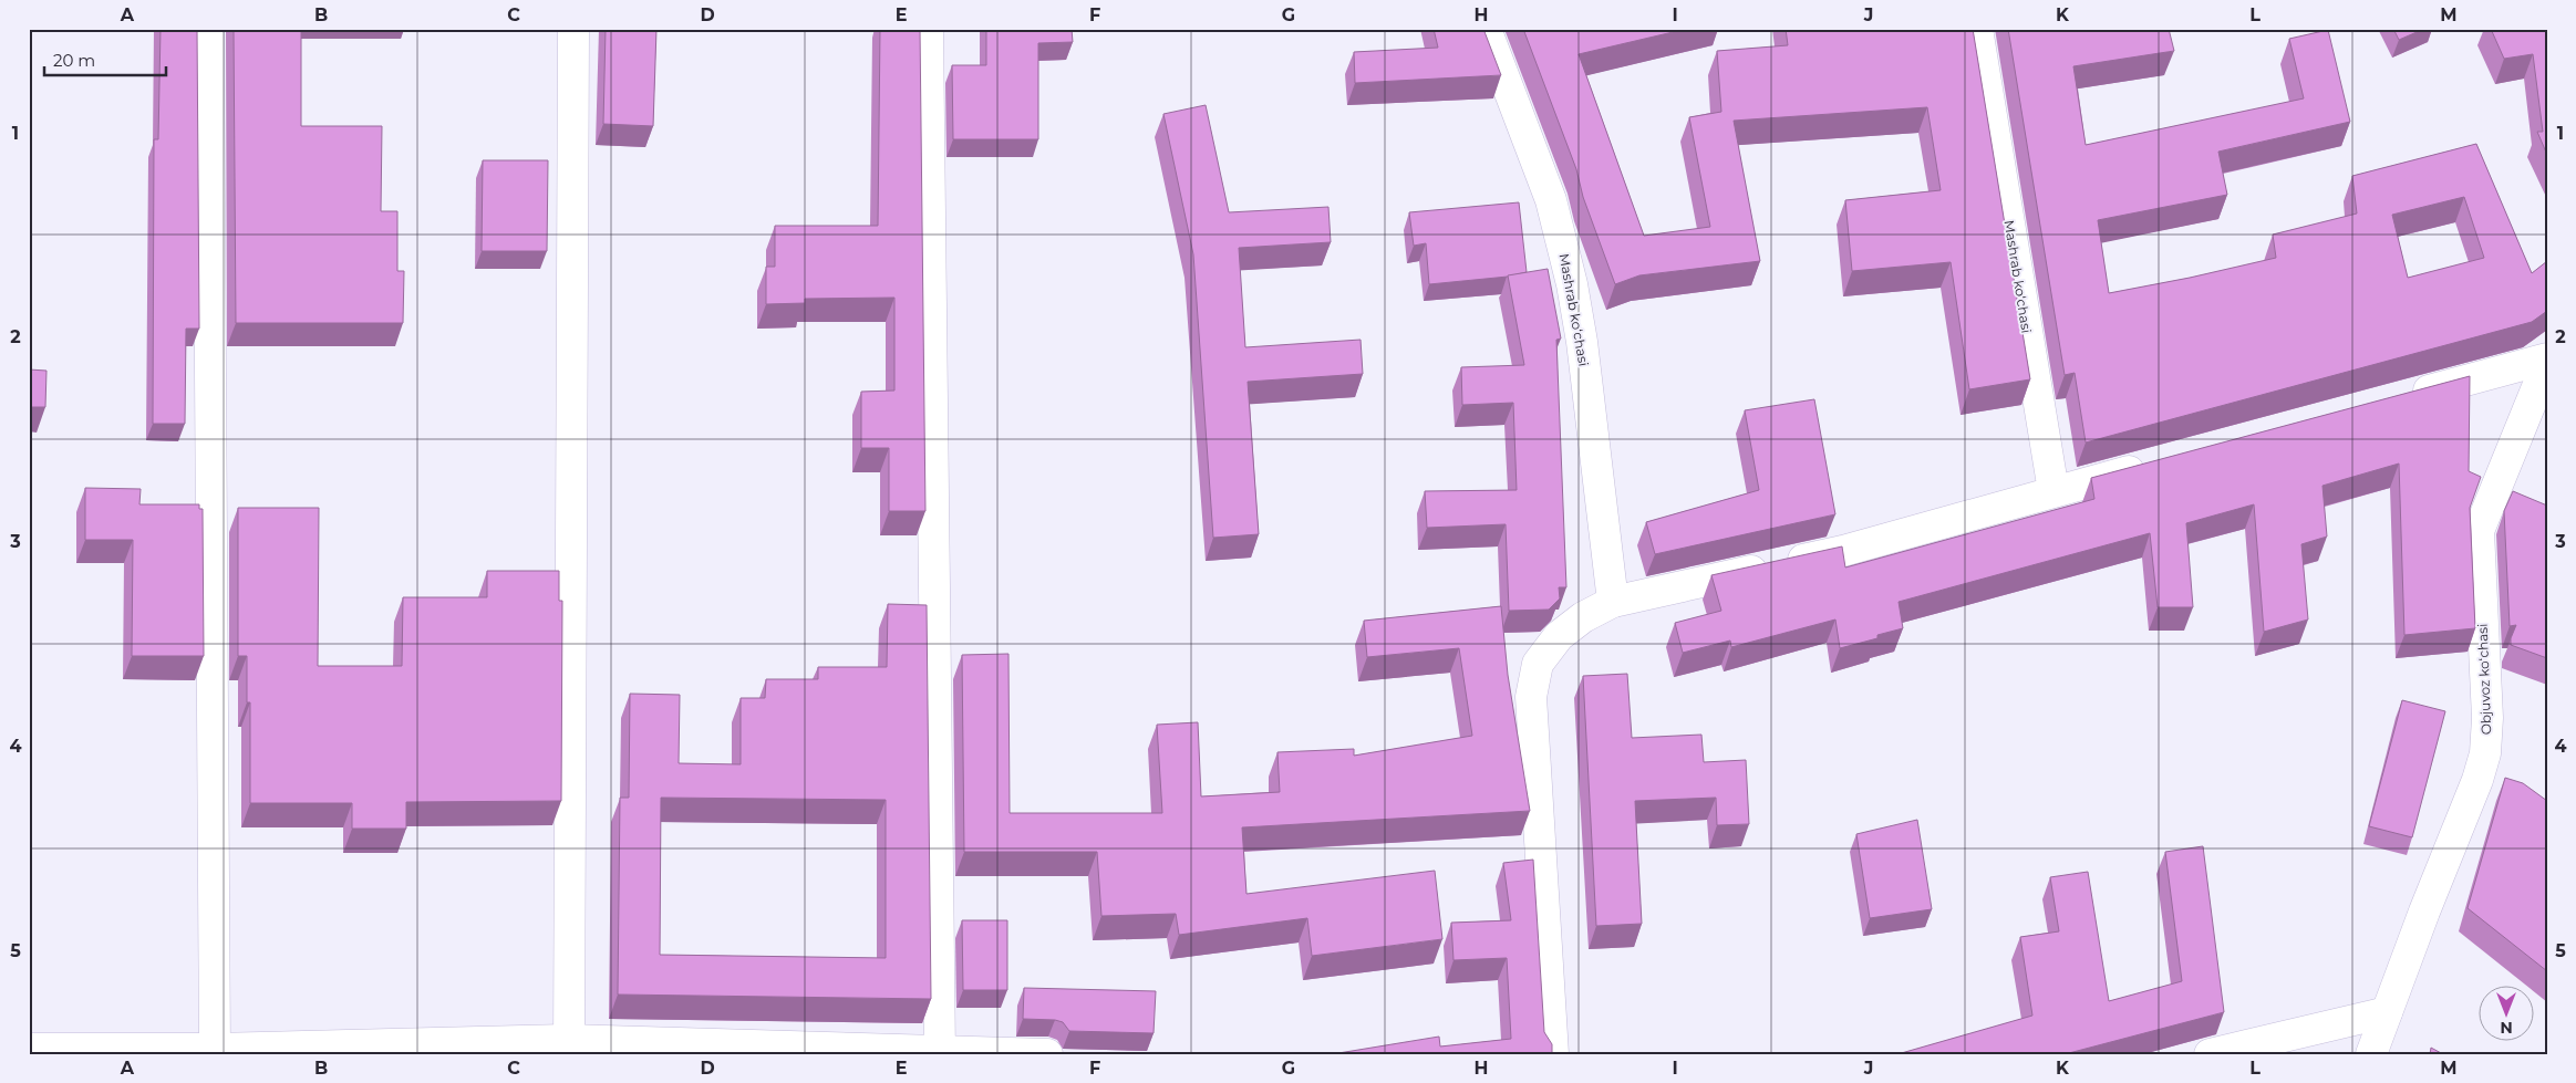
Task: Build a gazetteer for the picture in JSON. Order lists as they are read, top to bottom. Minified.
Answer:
{"streets":{"street":["Mashrab koʻchasi","Objuvoz koʻchasi"]},"scale_bar":"20 m","north":"bottom","grid":{"columns":["A","B","C","D","E","F","G","H","I","J","K","L","M"],"rows":["1","2","3","4","5"]}}
